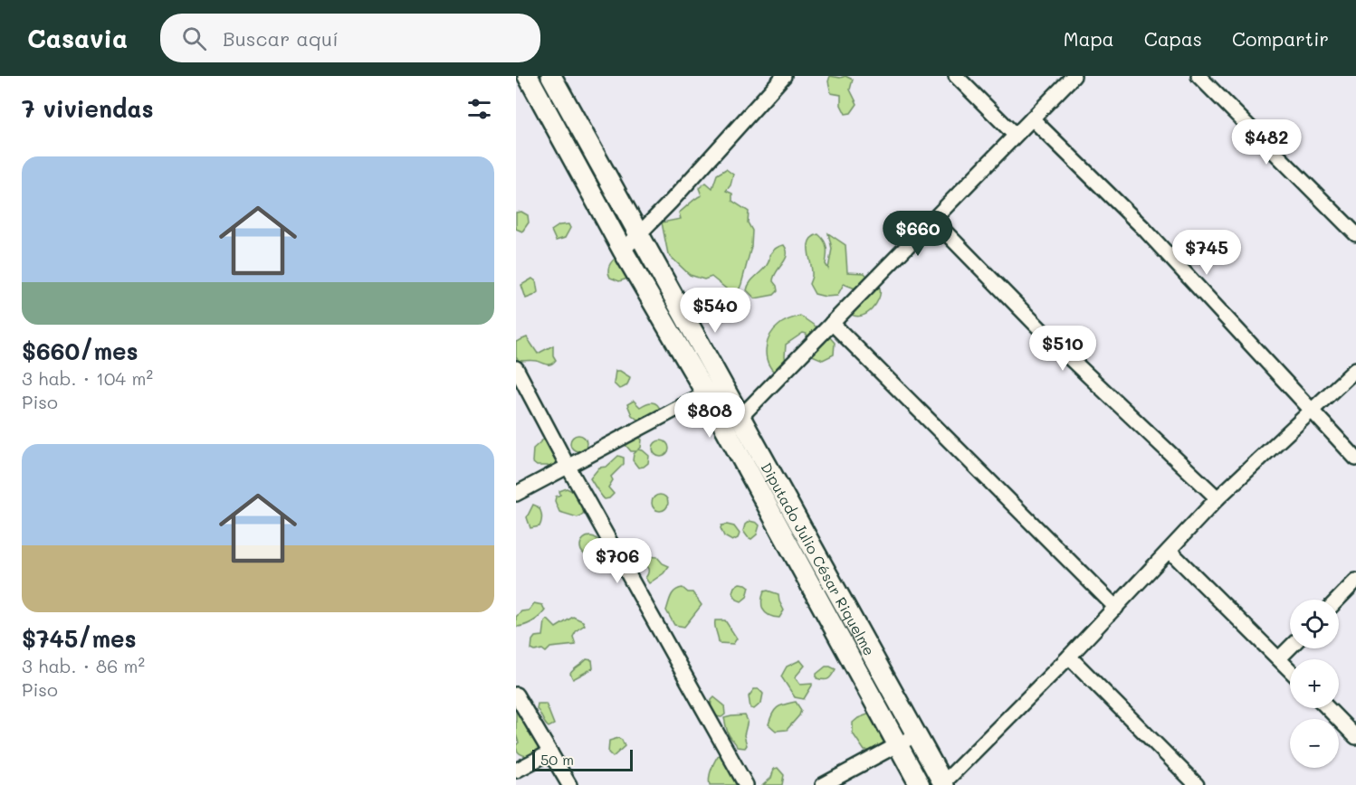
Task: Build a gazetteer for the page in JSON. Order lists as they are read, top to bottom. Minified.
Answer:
{"streets":{"street":["Diputado Julio César Riquelme"]},"scale_bar":"50 m","page":{"header":"Casavia","search":"Buscar aquí","nav":["Mapa","Capas","Compartir"],"heading":"7 viviendas","price":["$482","$660","$745","$540","$510","$808","$706"],"list":[{"name":"$660/mes","note":"3 hab. · 104 m² · Piso"},{"name":"$745/mes","note":"3 hab. · 86 m² · Piso"}],"map_buttons":["+","−"],"scale":"50 m"}}
